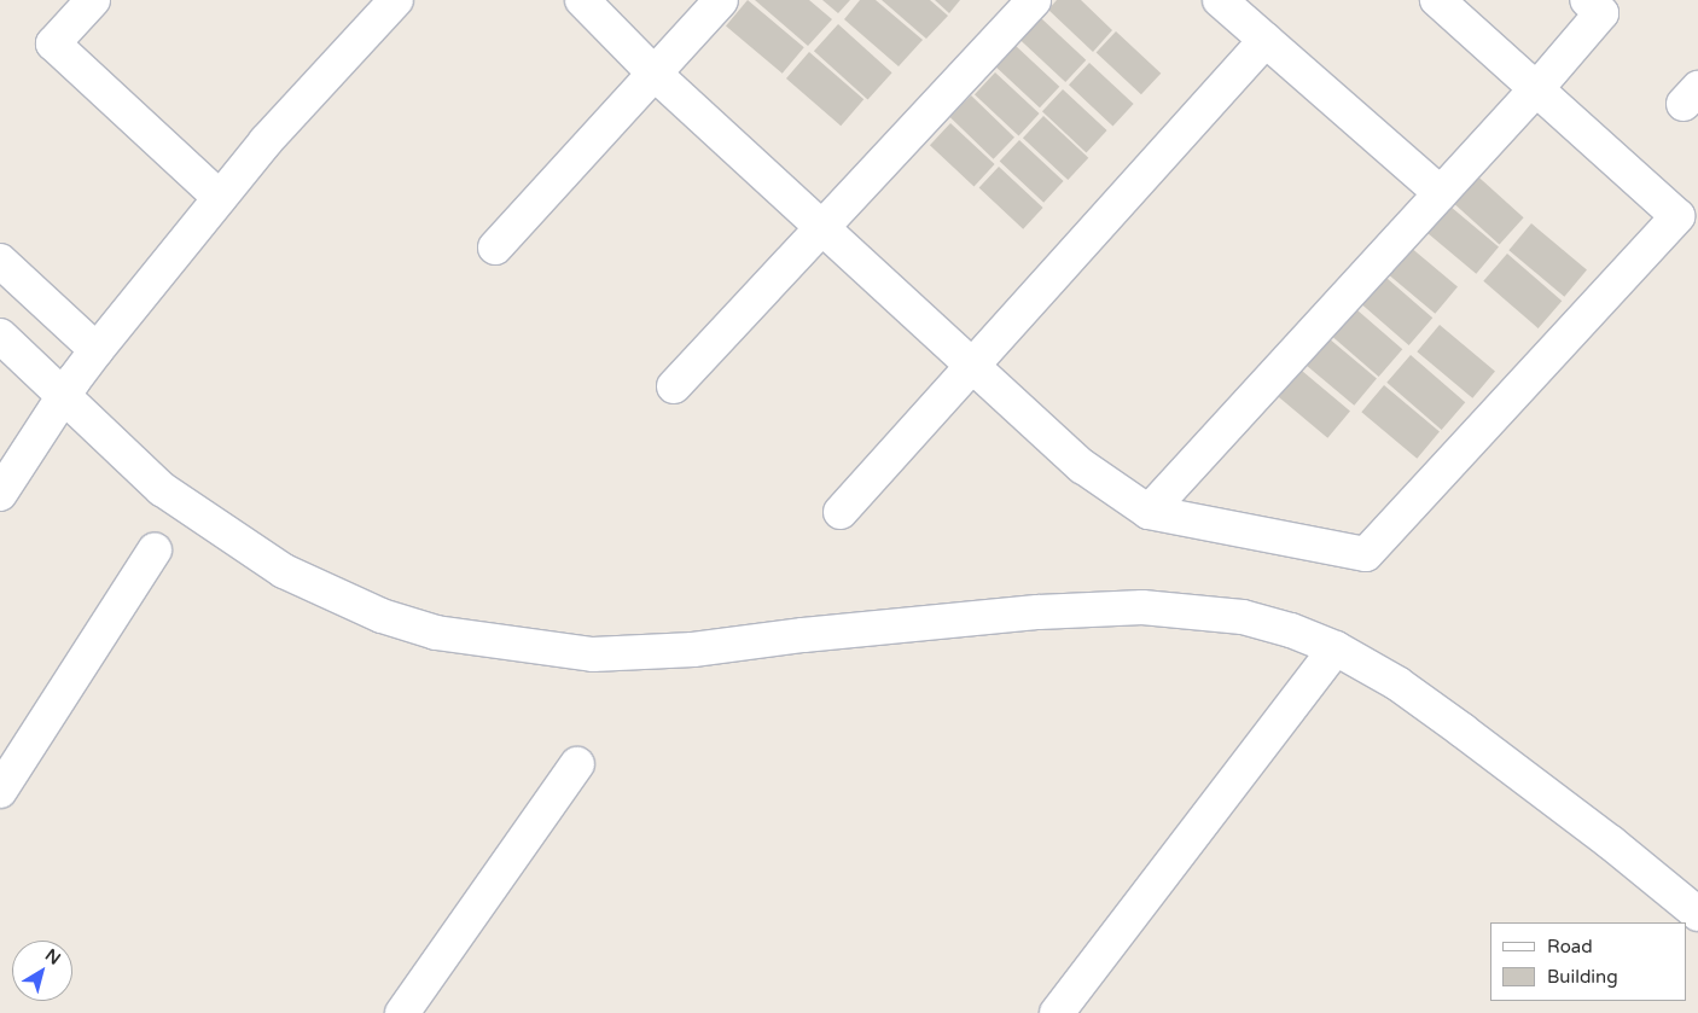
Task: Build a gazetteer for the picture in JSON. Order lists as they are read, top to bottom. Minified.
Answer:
{"legend":["Road","Building"],"north":"top right"}
